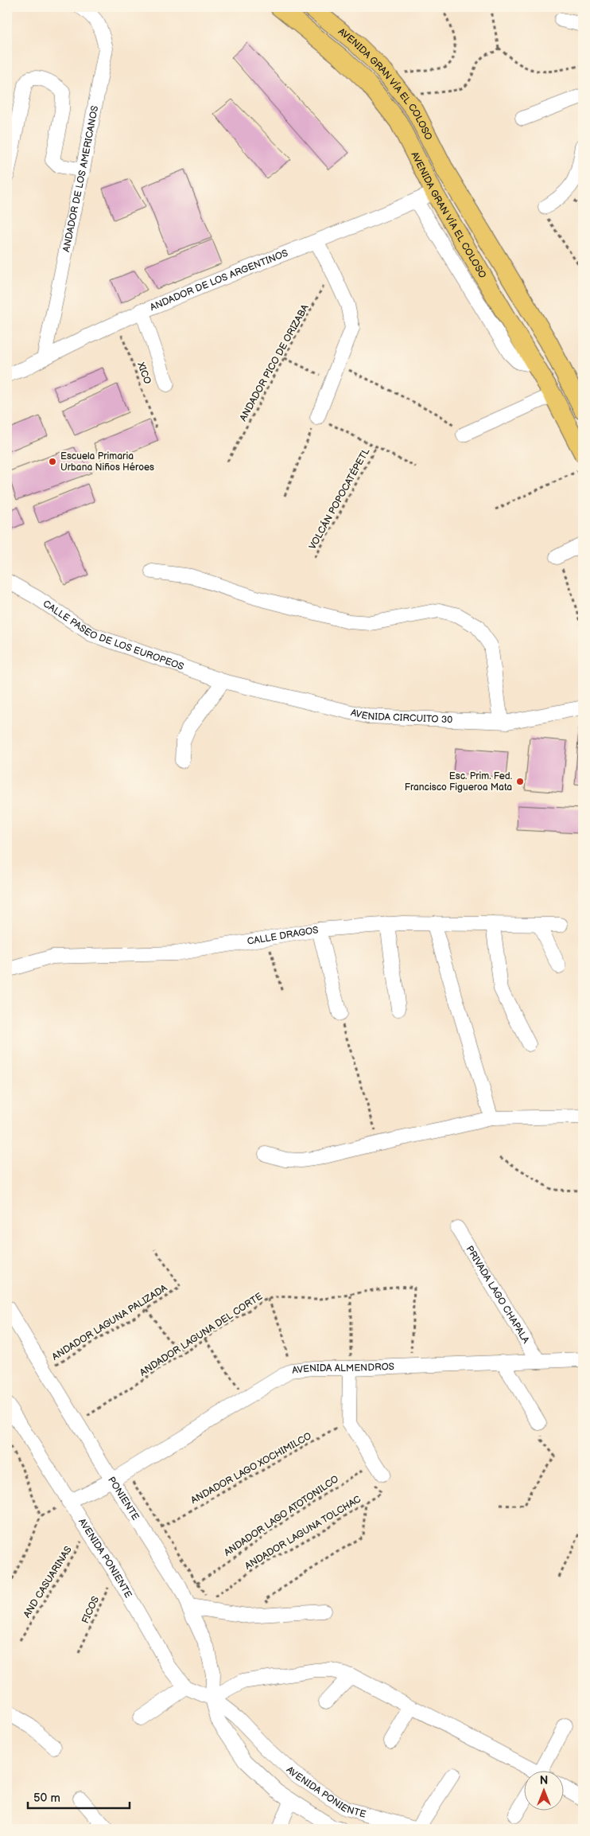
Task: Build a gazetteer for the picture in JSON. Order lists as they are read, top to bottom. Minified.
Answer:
{"streets":{"main road":["AVENIDA GRAN VÍA EL COLOSO"],"street":["ANDADOR DE LOS AMERICANOS","ANDADOR DE LOS ARGENTINOS","CALLE PASEO DE LOS EUROPEOS","AVENIDA CIRCUITO 30","CALLE DRAGOS","PRIVADA LAGO CHAPALA","AVENIDA ALMENDROS","PONIENTE","AVENIDA PONIENTE"],"path":["ANDADOR PICO DE ORIZABA","XICO","VOLCÁN POPOCATÉPETL","ANDADOR LAGUNA PALIZADA","ANDADOR LAGUNA DEL CORTE","ANDADOR LAGO XOCHIMILCO","ANDADOR LAGO ATOTONILCO","ANDADOR LAGUNA TOLCHAC","AND CASUARINAS","FICOS"]},"crossings":[["AVENIDA GRAN VÍA EL COLOSO","ANDADOR DE LOS ARGENTINOS"],["ANDADOR DE LOS AMERICANOS","ANDADOR DE LOS ARGENTINOS"],["ANDADOR DE LOS ARGENTINOS","XICO"],["CALLE PASEO DE LOS EUROPEOS","AVENIDA CIRCUITO 30"],["PRIVADA LAGO CHAPALA","AVENIDA ALMENDROS"],["ANDADOR LAGUNA PALIZADA","PONIENTE"],["ANDADOR LAGUNA DEL CORTE","AVENIDA ALMENDROS"],["ANDADOR LAGUNA DEL CORTE","PONIENTE"],["AVENIDA ALMENDROS","PONIENTE"],["AVENIDA ALMENDROS","AVENIDA PONIENTE"],["PONIENTE","AVENIDA PONIENTE"],["ANDADOR LAGO ATOTONILCO","ANDADOR LAGUNA TOLCHAC"],["AVENIDA PONIENTE","AND CASUARINAS"],["AVENIDA PONIENTE","FICOS"]],"places":["Escuela Primaria Urbana Niños Héroes","Esc. Prim. Fed. Francisco Figueroa Mata"],"scale_bar":"50 m","north":"top"}
